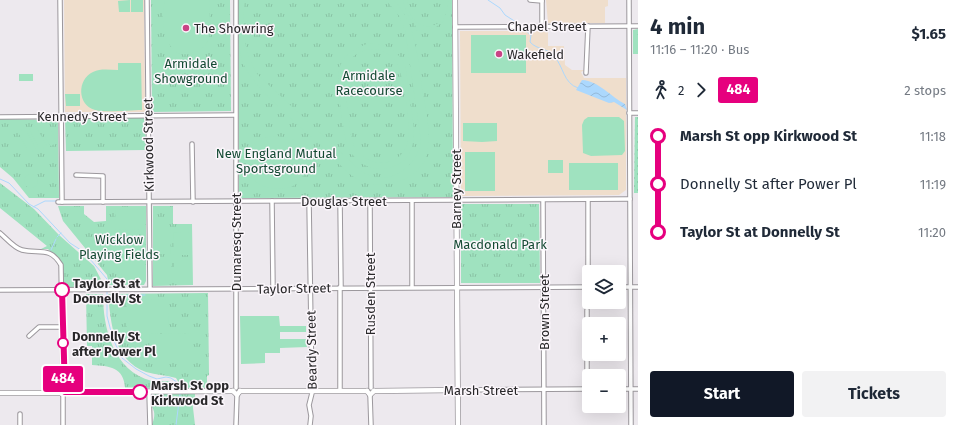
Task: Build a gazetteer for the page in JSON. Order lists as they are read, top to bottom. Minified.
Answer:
{"streets":{"main road":["Barney Street","Marsh Street"],"street":["Chapel Street","Kennedy Street","Kirkwood Street","Douglas Street","Dumaresq Street","Taylor Street","Rusden Street","Brown Street","Beardy Street"]},"crossings":[["Chapel Street","Barney Street"],["Kennedy Street","Kirkwood Street"],["Kennedy Street","Douglas Street"],["Kennedy Street","Dumaresq Street"],["Kirkwood Street","Douglas Street"],["Kirkwood Street","Taylor Street"],["Barney Street","Douglas Street"],["Barney Street","Taylor Street"],["Barney Street","Marsh Street"],["Douglas Street","Dumaresq Street"],["Douglas Street","Rusden Street"],["Douglas Street","Brown Street"],["Douglas Street","Beardy Street"],["Dumaresq Street","Taylor Street"],["Dumaresq Street","Marsh Street"],["Taylor Street","Rusden Street"],["Taylor Street","Brown Street"],["Taylor Street","Beardy Street"],["Rusden Street","Marsh Street"],["Brown Street","Marsh Street"],["Beardy Street","Marsh Street"]],"parks":["Armidale Showground","Armidale Racecourse","New England Mutual Sportsground","Wicklow Playing Fields","Macdonald Park"],"places":["The Showring","Wakefield","Taylor St at Donnelly St","Donnelly St after Power Pl","Marsh St opp Kirkwood St"],"lines":["bus line 484"],"page":{"on_map":"484","heading":["4 min","11:16 – 11:20 · Bus","$1.65"],"legs":["2","484","2 stops"],"list":[{"name":"Marsh St opp Kirkwood St","value":"11:18"},{"name":"Donnelly St after Power Pl","value":"11:19"},{"name":"Taylor St at Donnelly St","value":"11:20"}],"map_buttons":["+","−"],"buttons":["Start","Tickets"]}}
